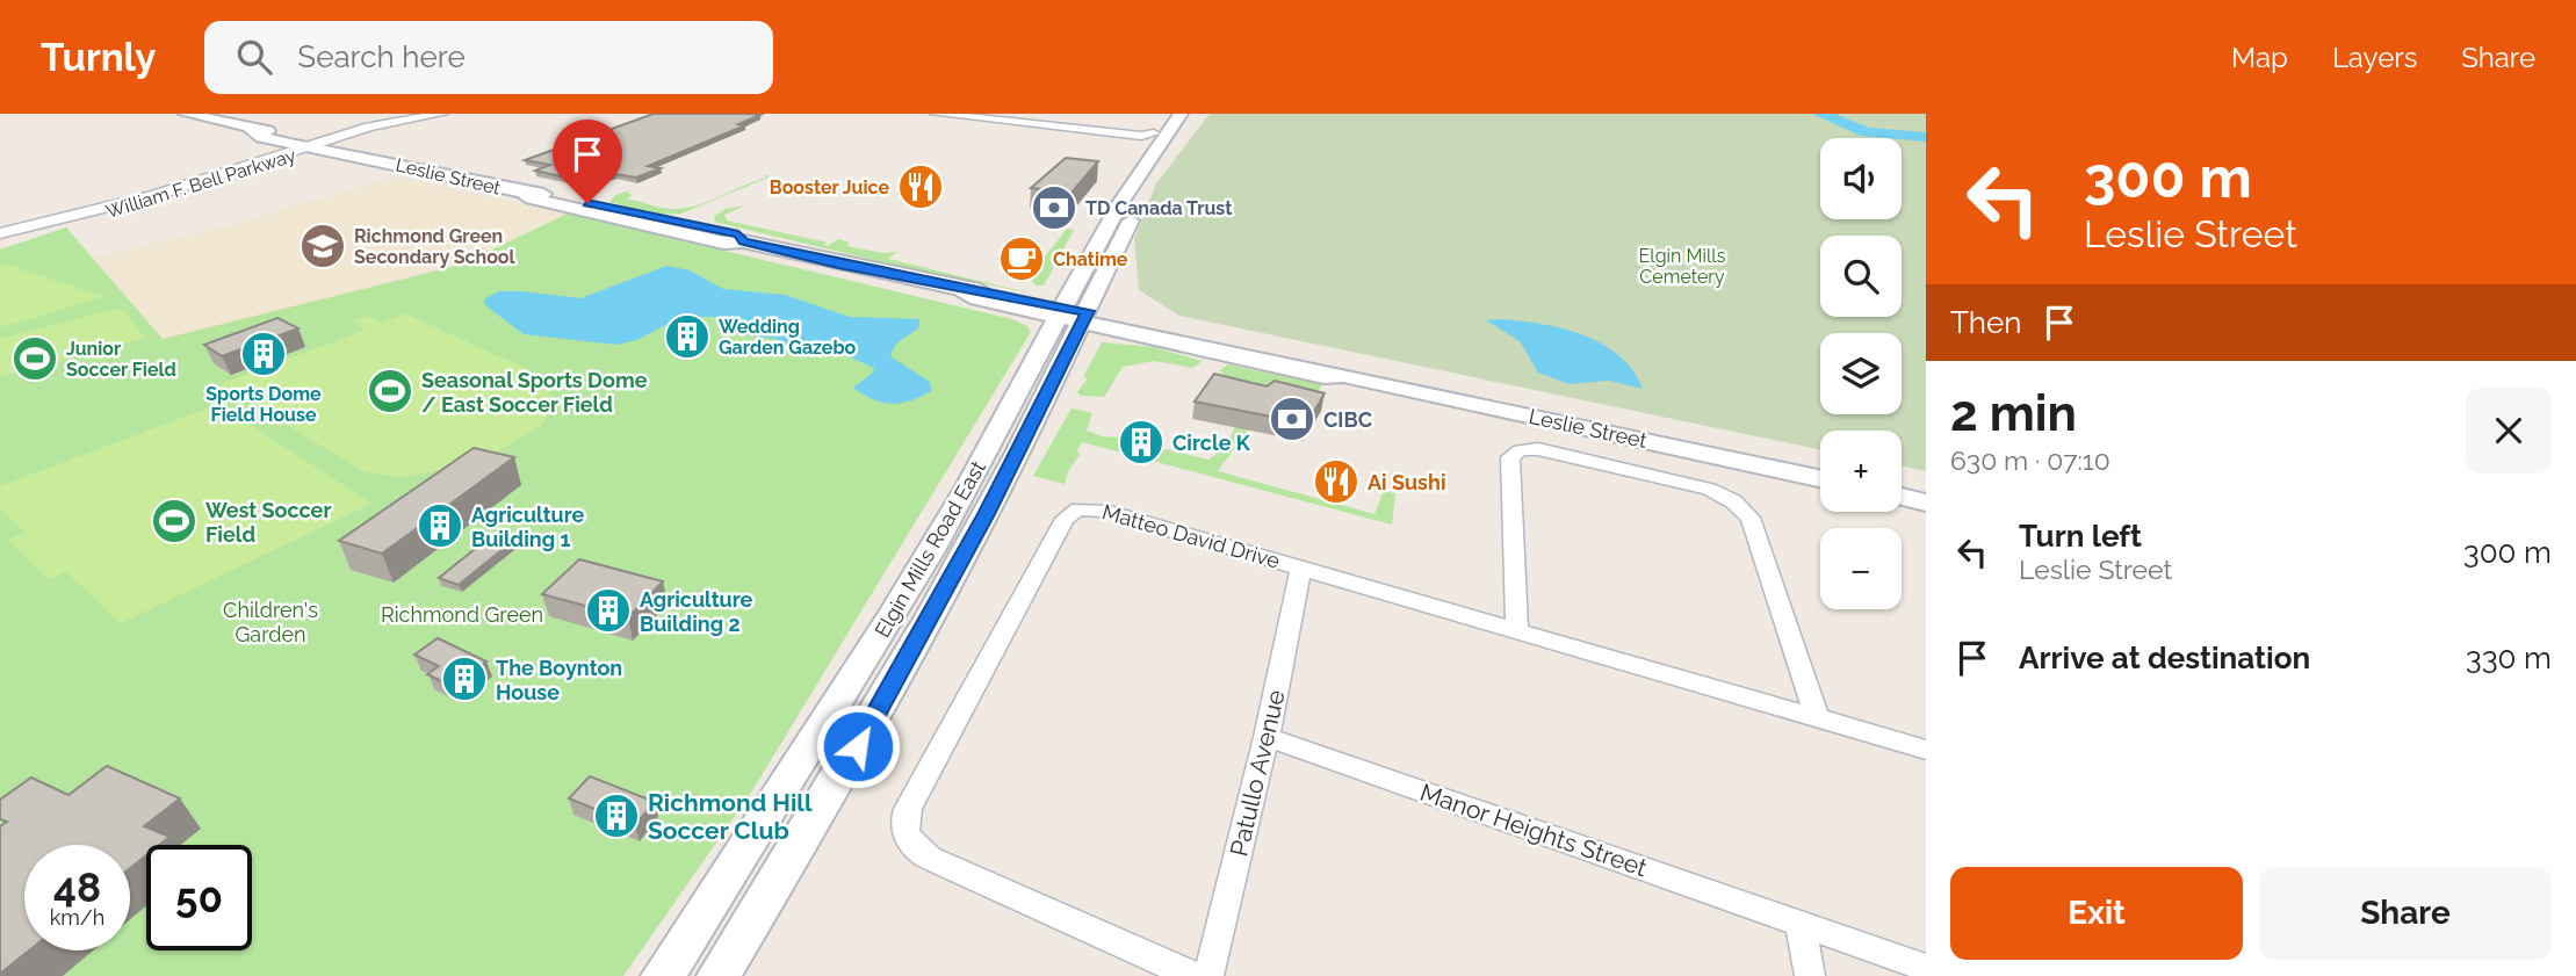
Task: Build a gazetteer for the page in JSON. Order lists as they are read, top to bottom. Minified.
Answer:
{"streets":{"main road":["Leslie Street","Elgin Mills Road East"],"street":["William F. Bell Parkway","Matteo David Drive","Patullo Avenue","Manor Heights Street"]},"crossings":[["Leslie Street","William F. Bell Parkway"],["Leslie Street","Elgin Mills Road East"],["Matteo David Drive","Patullo Avenue"],["Patullo Avenue","Manor Heights Street"]],"parks":["Elgin Mills Cemetery","Children's Garden","Richmond Green"],"places":{"restaurant":["Booster Juice","Ai Sushi"],"bank":["TD Canada Trust","CIBC"],"school or university":["Richmond Green Secondary School"],"cafe":["Chatime"],"building":["Wedding Garden Gazebo","Sports Dome Field House","Circle K","Agriculture Building 1","Agriculture Building 2","The Boynton House","Richmond Hill Soccer Club"],"sports":["Junior Soccer Field","Seasonal Sports Dome / East Soccer Field","West Soccer Field"]},"page":{"header":"Turnly","search":"Search here","nav":["Map","Layers","Share"],"turn":["300 m","Leslie Street"],"map_buttons":["+","−"],"then":"Then","heading":["2 min","630 m · 07:10"],"list":[{"name":"Turn left","note":"Leslie Street","value":"300 m"},{"name":"Arrive at destination","value":"330 m"}],"speed":"48 km/h","limit":"50","buttons":["Exit","Share"]}}
